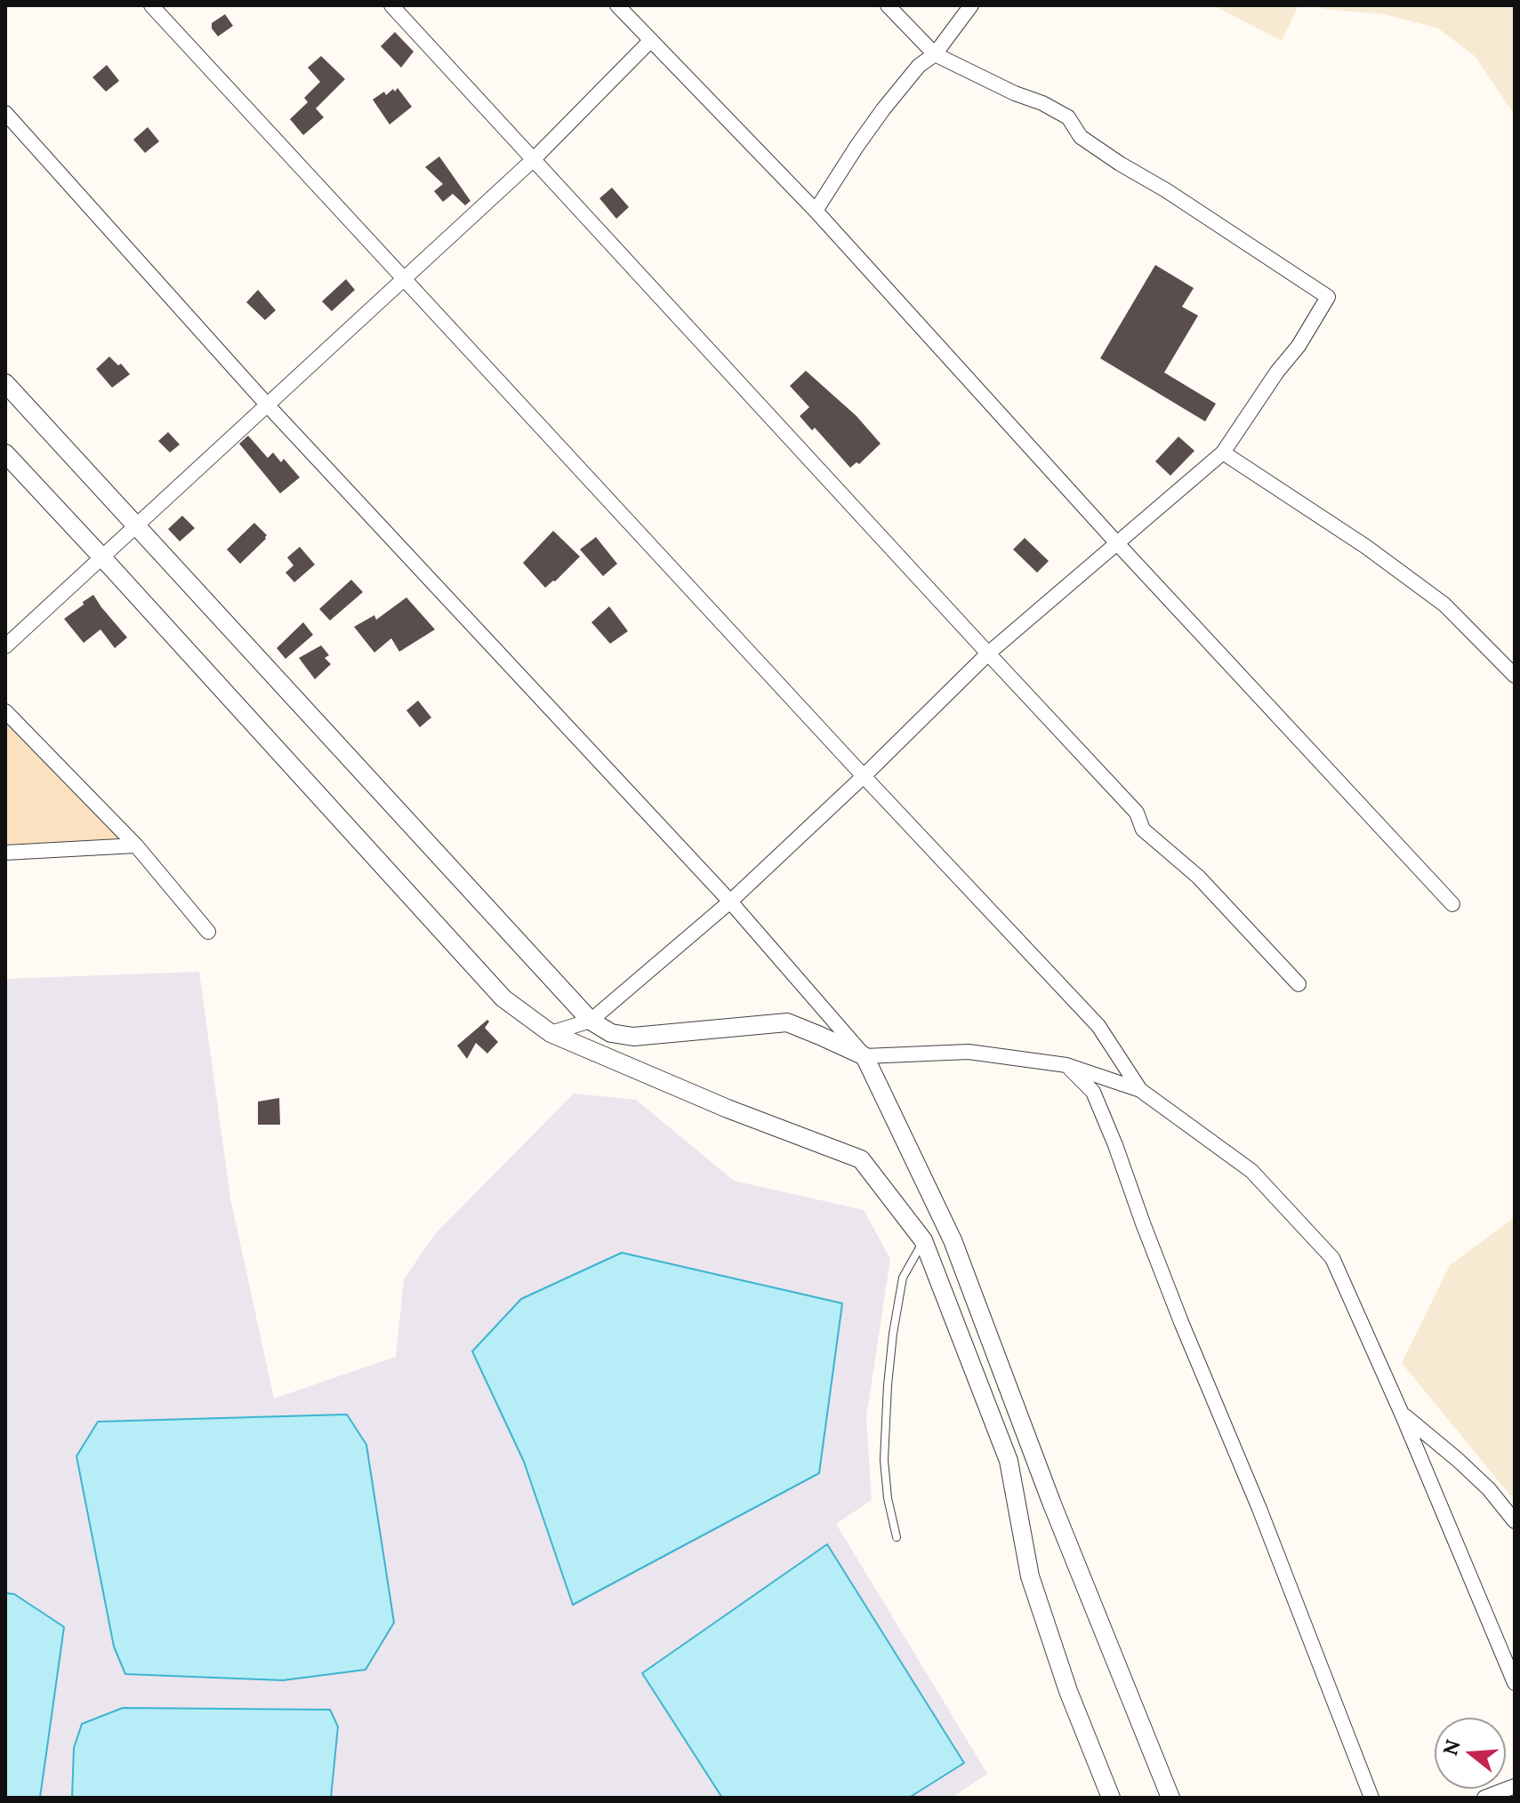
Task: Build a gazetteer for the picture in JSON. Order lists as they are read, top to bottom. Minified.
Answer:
{"north":"left"}
